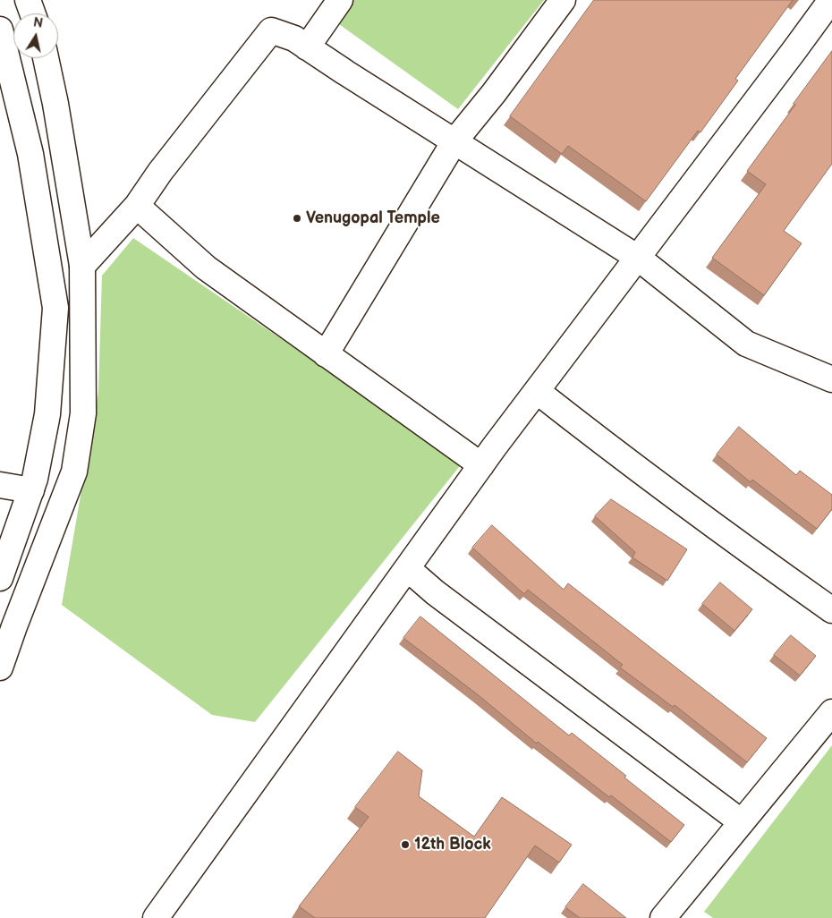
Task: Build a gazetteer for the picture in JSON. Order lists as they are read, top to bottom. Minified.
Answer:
{"places":["Venugopal Temple","12th Block"],"north":"top"}
